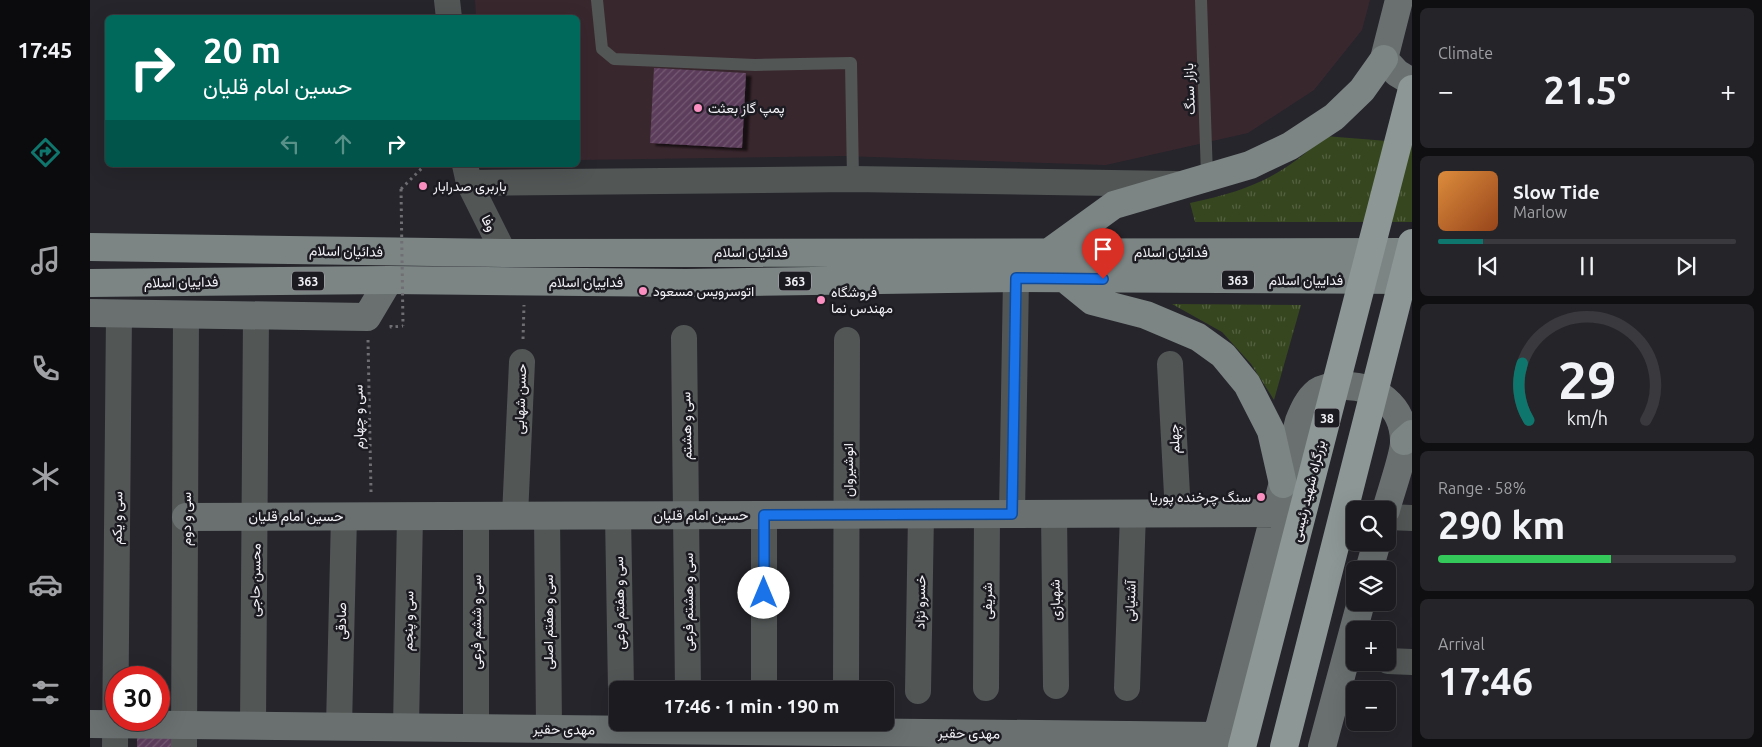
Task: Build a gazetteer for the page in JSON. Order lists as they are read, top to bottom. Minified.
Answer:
{"streets":{"highway":["38","بزرگراه شهید رئیسی"],"main road":["فدائیان اسلام","363","فداییان اسلام"],"street":["وفا","حسن شهابی","سی و هشتم","چهلم","انوشیروان","حسین امام قلیان","سی و یکم","سی و دوم","محسن حاجی","شهبازی","شریفی","آشتیانی","سی و هشتم فرعی","خسرو نژاد","سی و هفتم فرعی","صادقی","سی و پنجم","سی و ششم فرعی","سی و هفتم اصلی","مهدی حقیر"],"lane":["بازار سنگ"],"path":["سی و چهارم"]},"crossings":[["وفا","فدائیان اسلام"],["فداییان اسلام","حسن شهابی"],["فداییان اسلام","شریفی"],["حسن شهابی","حسین امام قلیان"],["سی و چهارم","حسین امام قلیان"],["سی و هشتم","حسین امام قلیان"],["سی و هشتم","سی و هشتم فرعی"],["چهلم","حسین امام قلیان"],["انوشیروان","حسین امام قلیان"],["حسین امام قلیان","سی و دوم"],["حسین امام قلیان","محسن حاجی"],["حسین امام قلیان","شهبازی"],["حسین امام قلیان","شریفی"],["حسین امام قلیان","آشتیانی"],["حسین امام قلیان","سی و هشتم فرعی"],["حسین امام قلیان","خسرو نژاد"],["حسین امام قلیان","سی و هفتم فرعی"],["حسین امام قلیان","صادقی"],["حسین امام قلیان","سی و پنجم"],["حسین امام قلیان","سی و ششم فرعی"],["حسین امام قلیان","سی و هفتم اصلی"],["سی و دوم","مهدی حقیر"],["محسن حاجی","مهدی حقیر"],["صادقی","مهدی حقیر"],["سی و پنجم","مهدی حقیر"],["سی و ششم فرعی","مهدی حقیر"],["سی و هفتم اصلی","مهدی حقیر"]],"places":["پمپ گاز بعثت","باربری صدرابار","اتوسرویس مسعود","فروشگاه مهندس نما","سنگ چرخنده پوریا"],"page":{"tabs":"17:45","tile":["Climate",["Range · 58%","290 km"],["Arrival","17:46"]],"turn":["20 m","حسین امام قلیان"],"heat":["−","21.5°","+"],"song":["Slow Tide","Marlow"],"map_buttons":["+","−"],"limit":"30","trip":"17:46 · 1 min · 190 m","gauge":["29","km/h"]}}
